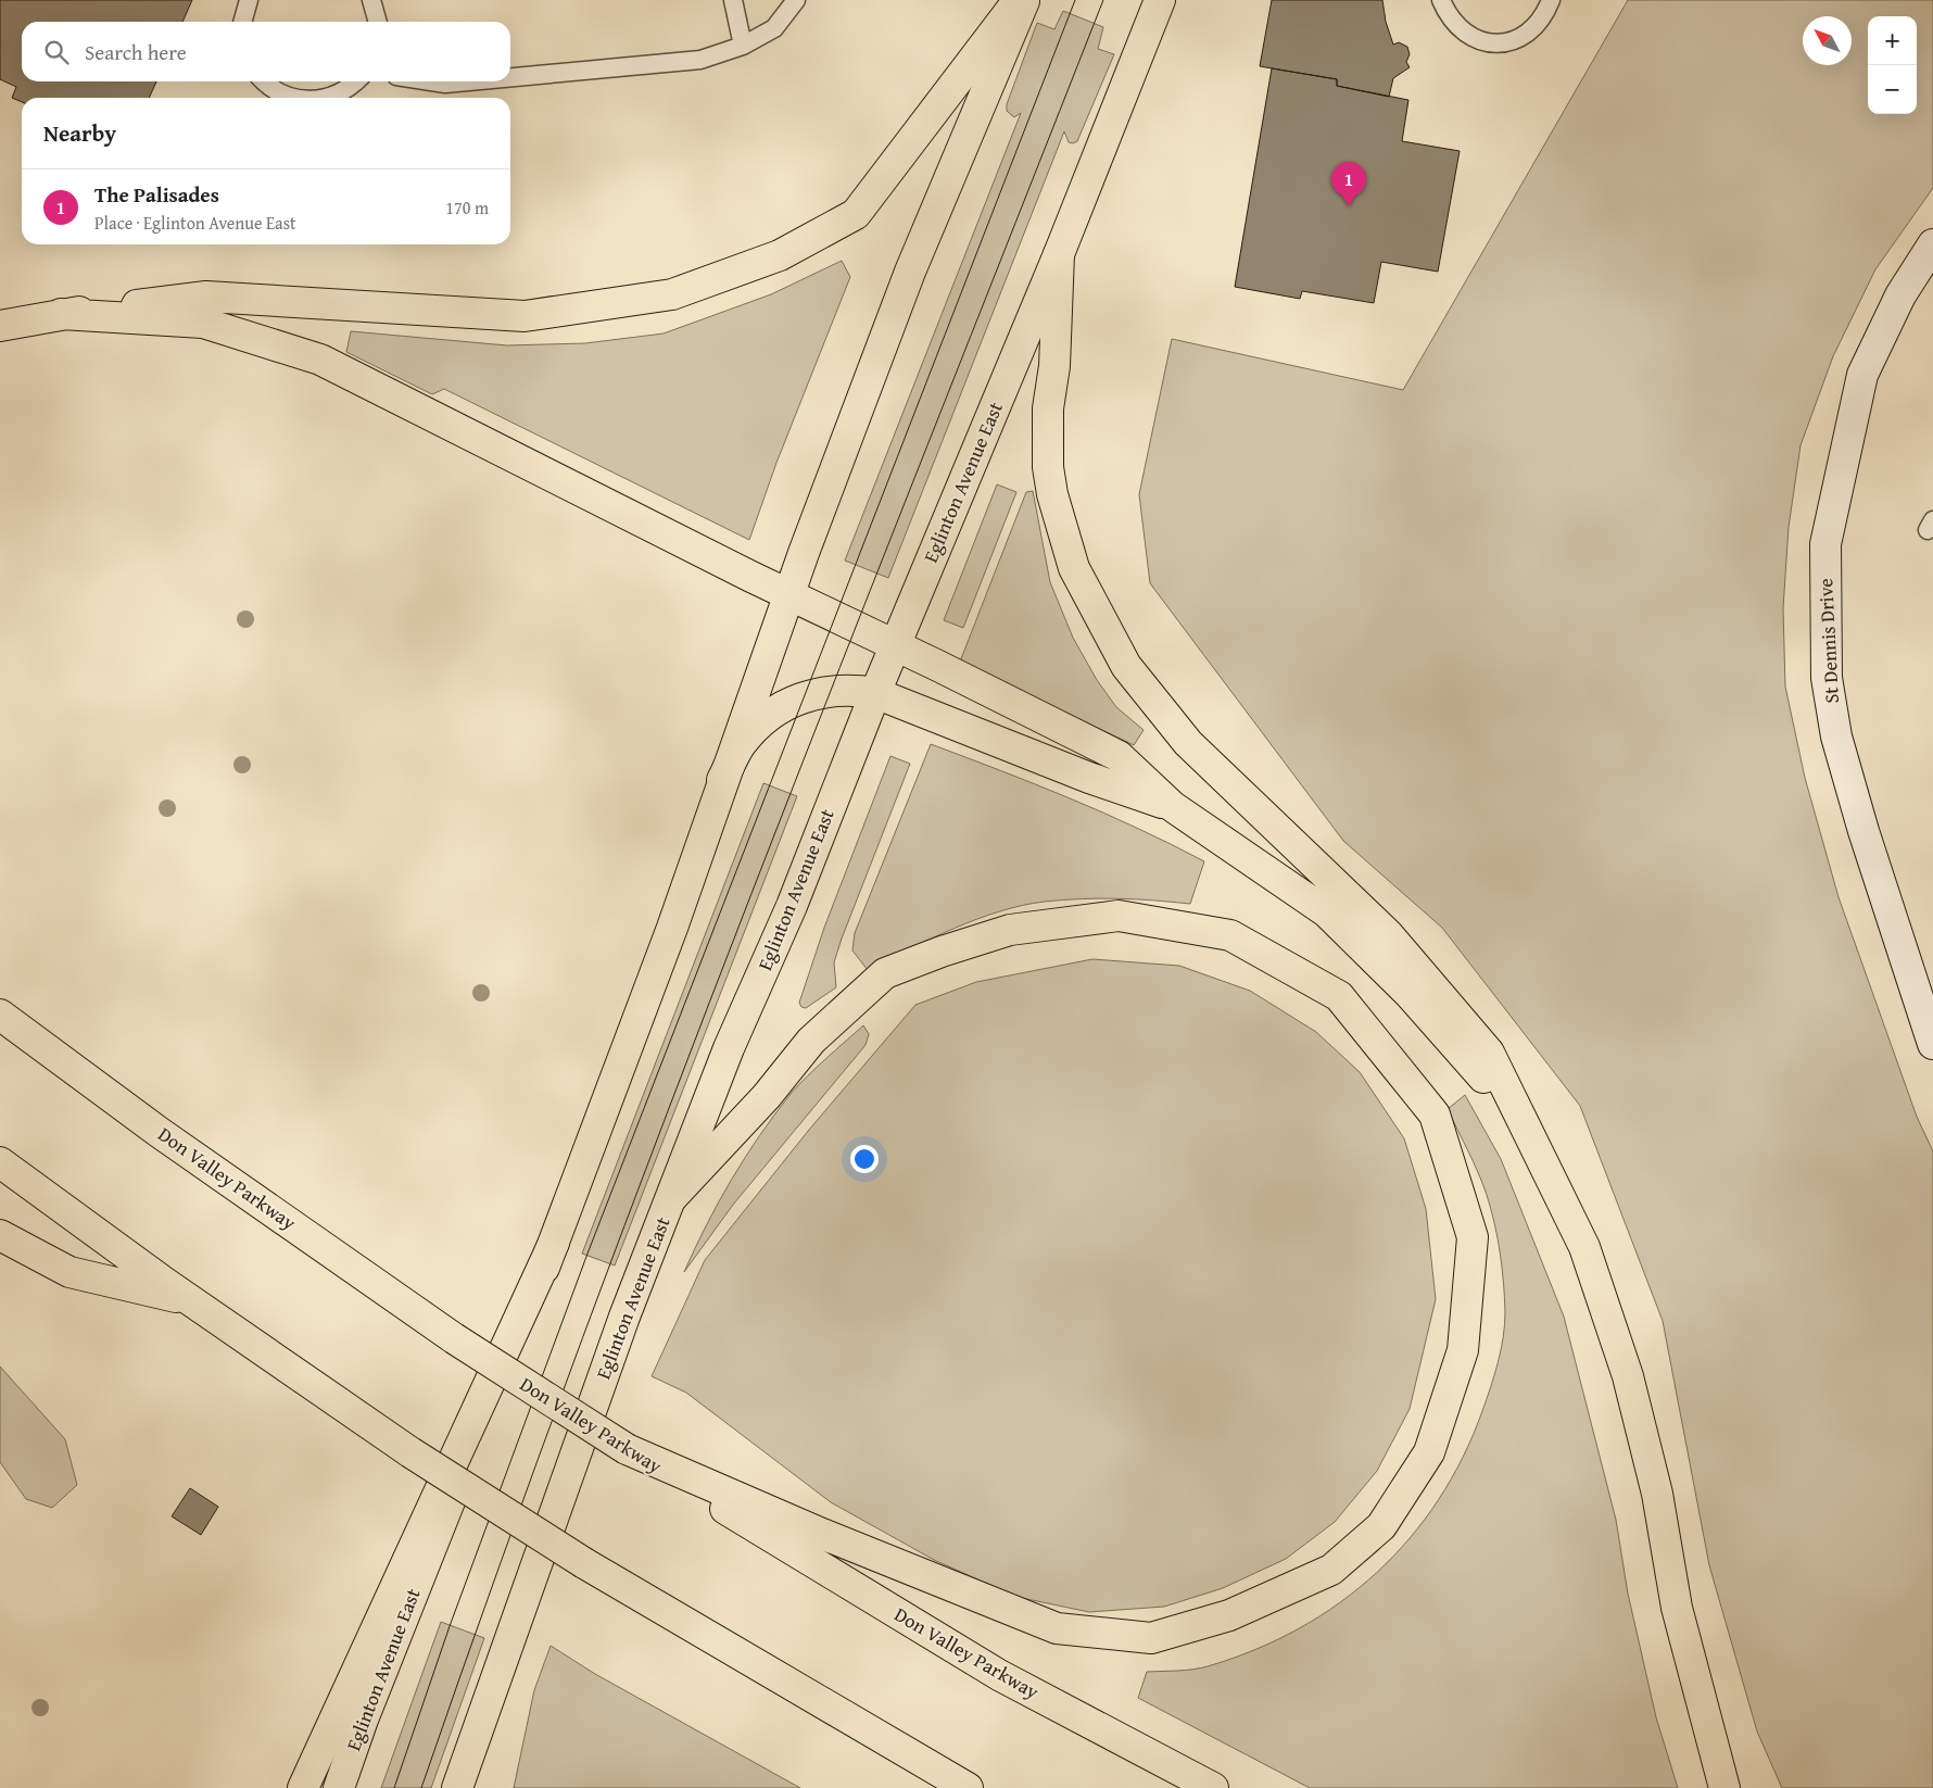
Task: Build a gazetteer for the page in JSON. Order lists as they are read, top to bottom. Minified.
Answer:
{"streets":{"main road":["Eglinton Avenue East","Don Valley Parkway"],"street":["St Dennis Drive"]},"north":"top left","page":{"map_buttons":["+","−"],"search":"Search here","heading":"Nearby","pins":"1","list":[{"mark":"1","name":"The Palisades","note":"Place · Eglinton Avenue East","value":"170 m"}]}}
